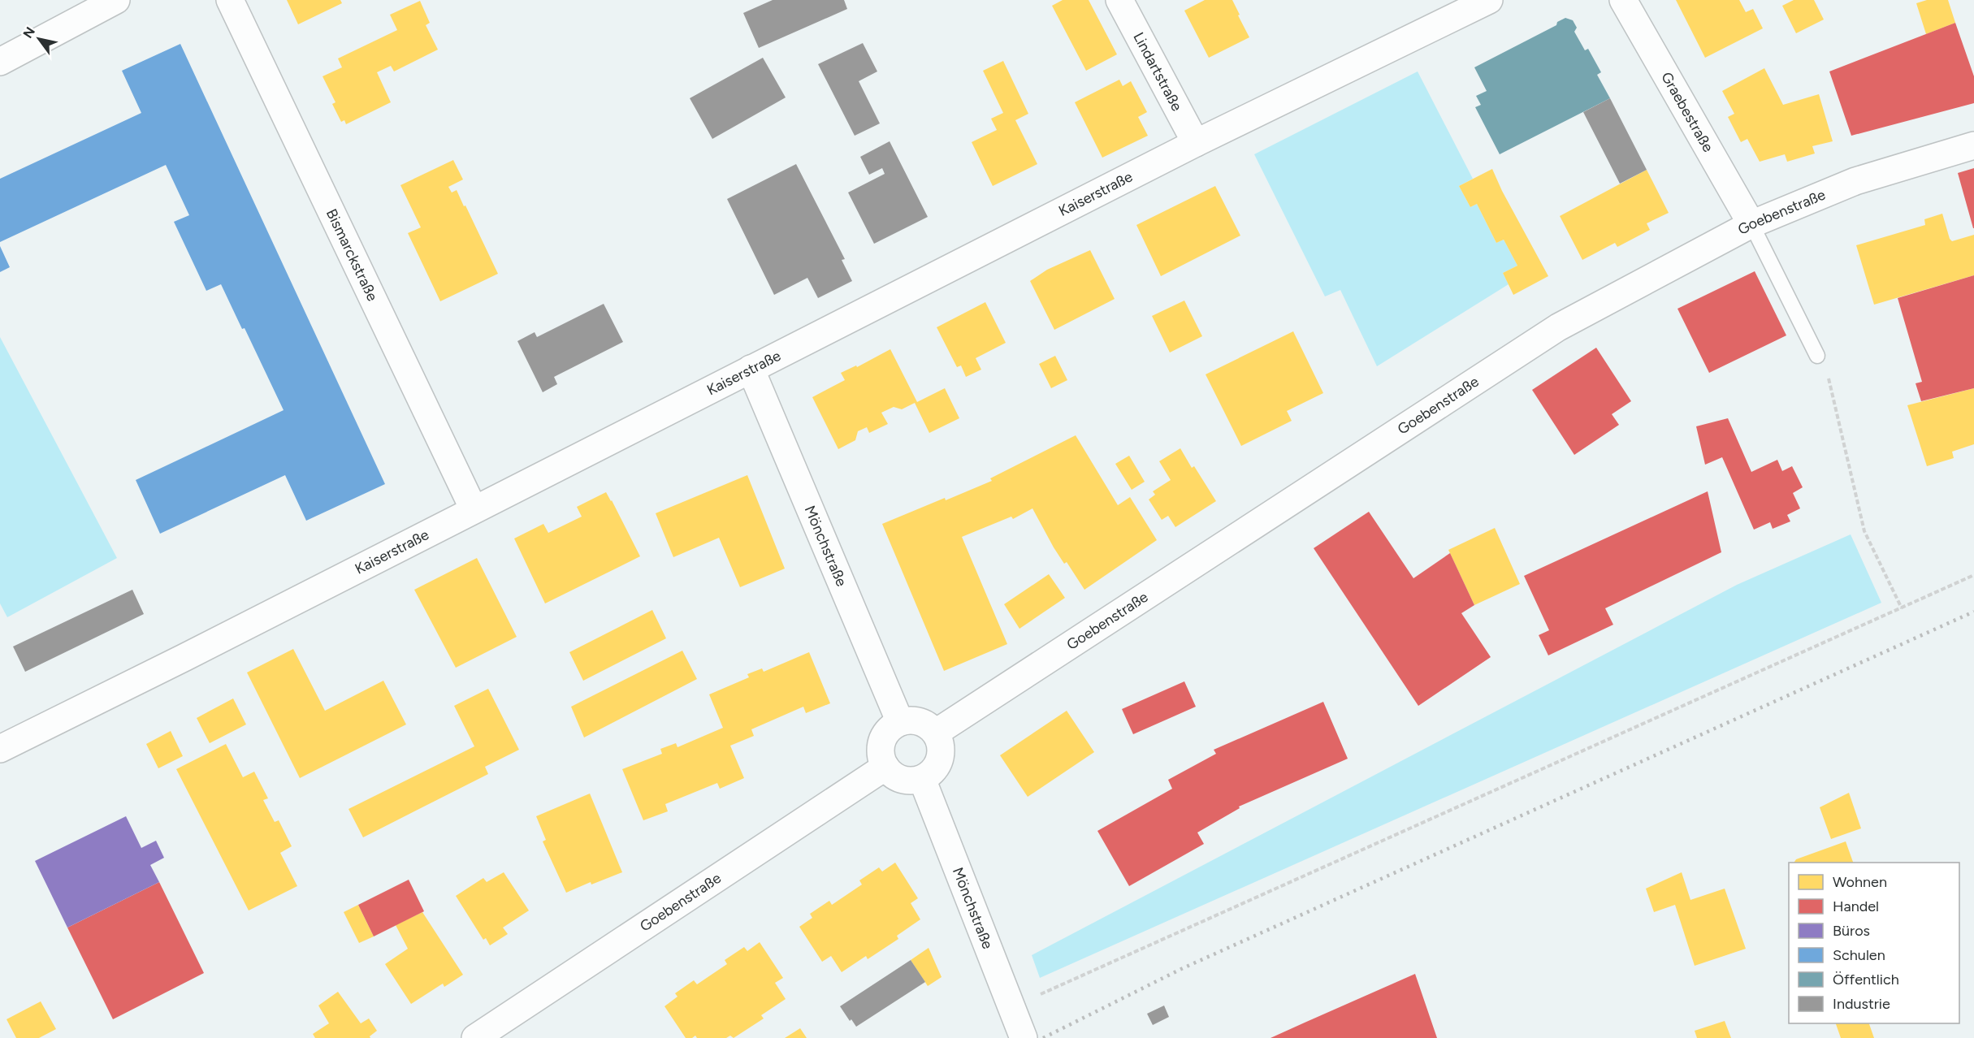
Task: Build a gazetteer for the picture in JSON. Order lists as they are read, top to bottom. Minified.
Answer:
{"streets":{"street":["Lindartstraße","Graebestraße","Kaiserstraße","Goebenstraße","Bismarckstraße","Mönchstraße"]},"crossings":[["Lindartstraße","Kaiserstraße"],["Graebestraße","Goebenstraße"],["Kaiserstraße","Bismarckstraße"],["Kaiserstraße","Mönchstraße"],["Goebenstraße","Mönchstraße"]],"legend":["Wohnen","Handel","Büros","Schulen","Öffentlich","Industrie"],"north":"top left"}
